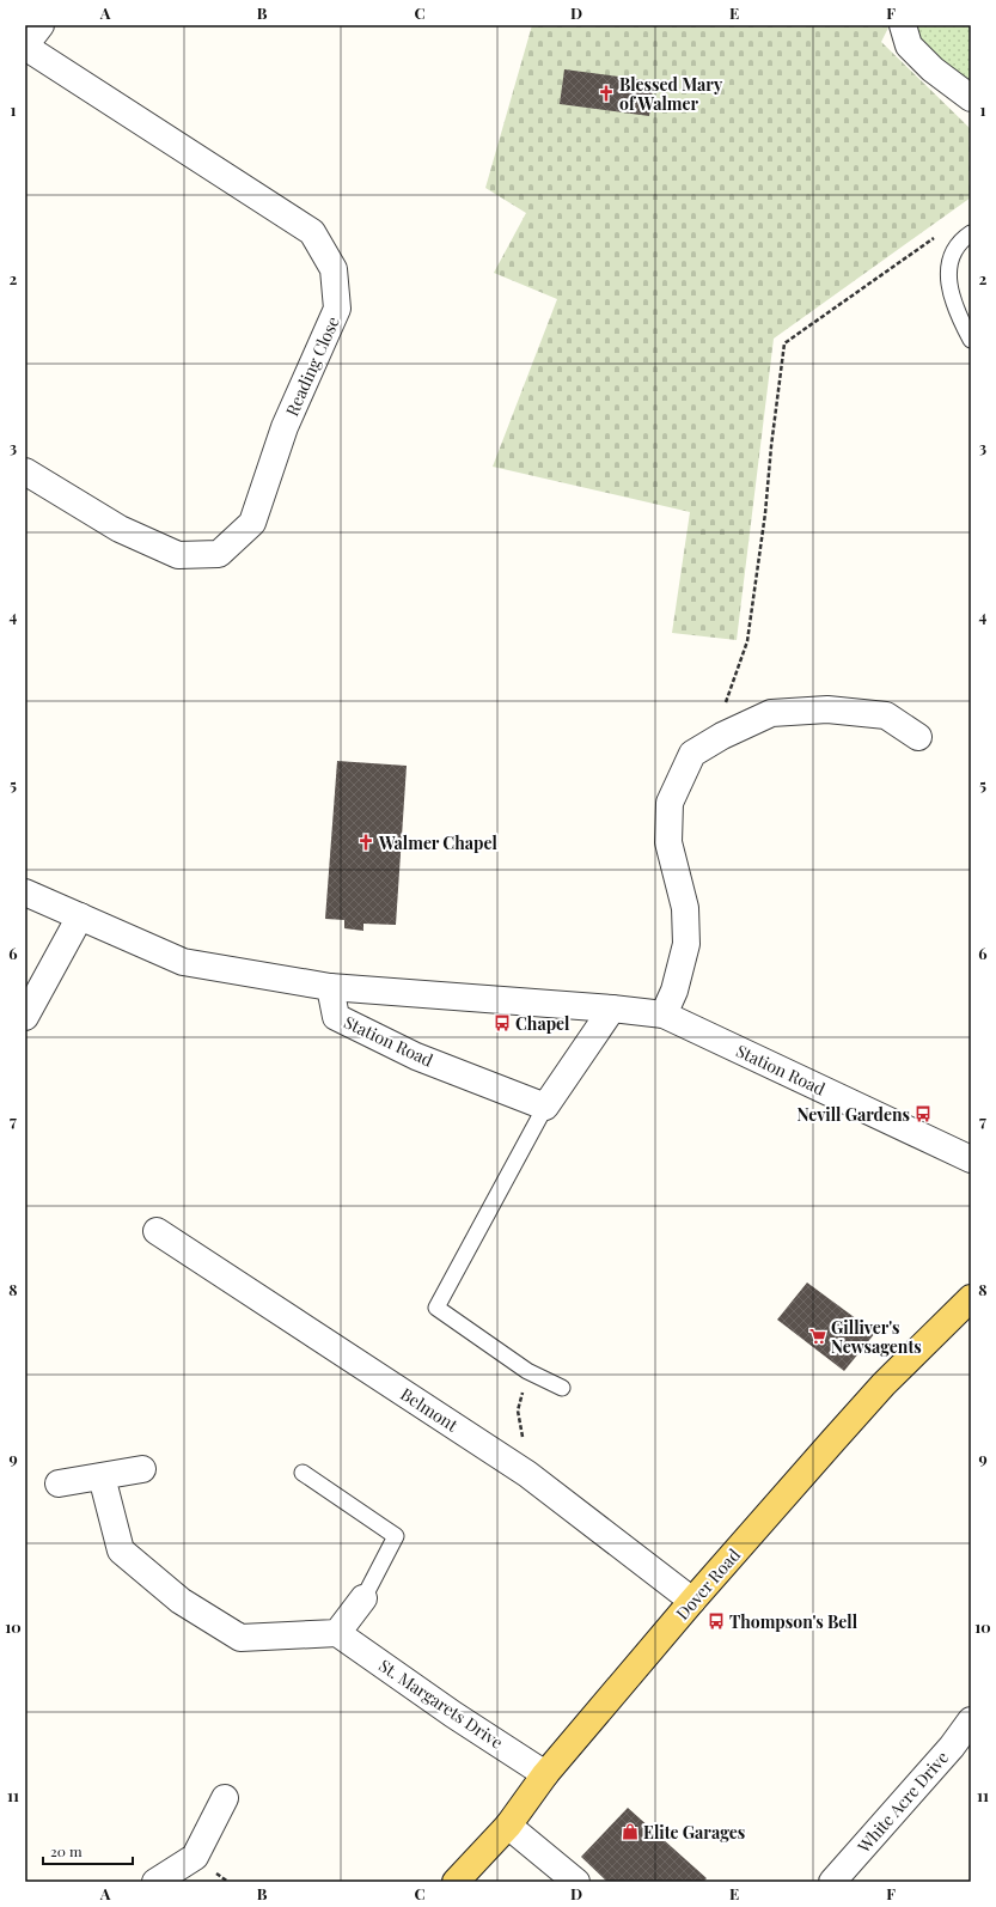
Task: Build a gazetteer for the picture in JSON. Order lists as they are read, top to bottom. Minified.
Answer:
{"streets":{"main road":["Dover Road"],"street":["Reading Close","Station Road","Belmont","St. Margarets Drive","White Acre Drive"]},"crossings":[["Belmont","Dover Road"],["Dover Road","St. Margarets Drive"]],"places":{"church":["Blessed Mary of Walmer","Walmer Chapel"],"bus stop":["Chapel","Nevill Gardens","Thompson's Bell"],"supermarket":["Gilliver's Newsagents"],"shop":["Elite Garages"]},"scale_bar":"20 m","grid":{"columns":["A","B","C","D","E","F"],"rows":["1","2","3","4","5","6","7","8","9","10","11"]}}
